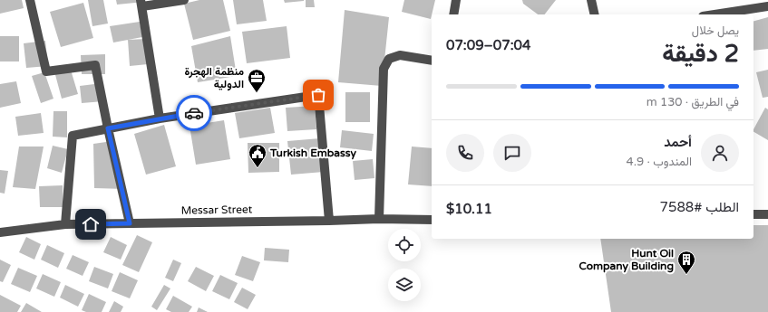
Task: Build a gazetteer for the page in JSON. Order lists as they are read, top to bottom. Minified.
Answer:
{"streets":{"street":["Messar Street"]},"places":{"office":["منظمة الهجرة الدولية"],"public building":["Turkish Embassy"],"building":["Hunt Oil Company Building"]},"page":{"heading":["2 دقيقة","يصل خلال","07:04–07:09"],"panel":["أحمد","المندوب · 4.9","الطلب #7588","$10.11"],"bar":"في الطريق · 130 m"}}
